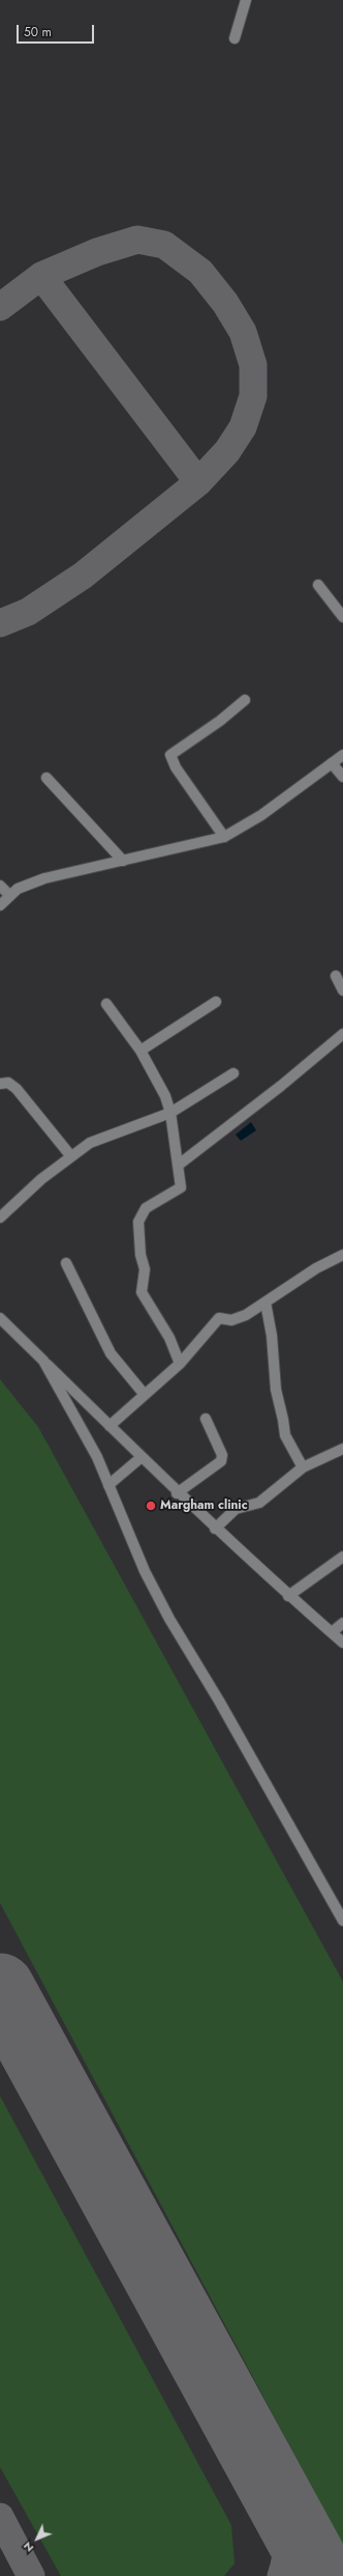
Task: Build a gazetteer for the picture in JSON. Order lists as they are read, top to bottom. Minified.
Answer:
{"places":["Margham clinic"],"scale_bar":"50 m","north":"bottom left"}
